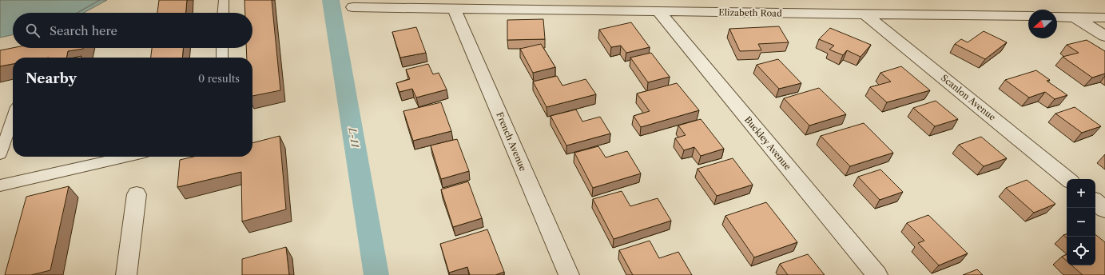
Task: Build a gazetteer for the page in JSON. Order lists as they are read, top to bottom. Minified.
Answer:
{"streets":{"street":["Elizabeth Road","Scanlon Avenue","French Avenue","Buckley Avenue"]},"crossings":[["Elizabeth Road","Scanlon Avenue"],["Elizabeth Road","French Avenue"],["Elizabeth Road","Buckley Avenue"]],"water":["L-11"],"north":"left","page":{"search":"Search here","heading":["Nearby","0 results"],"map_buttons":["+","−"]}}
